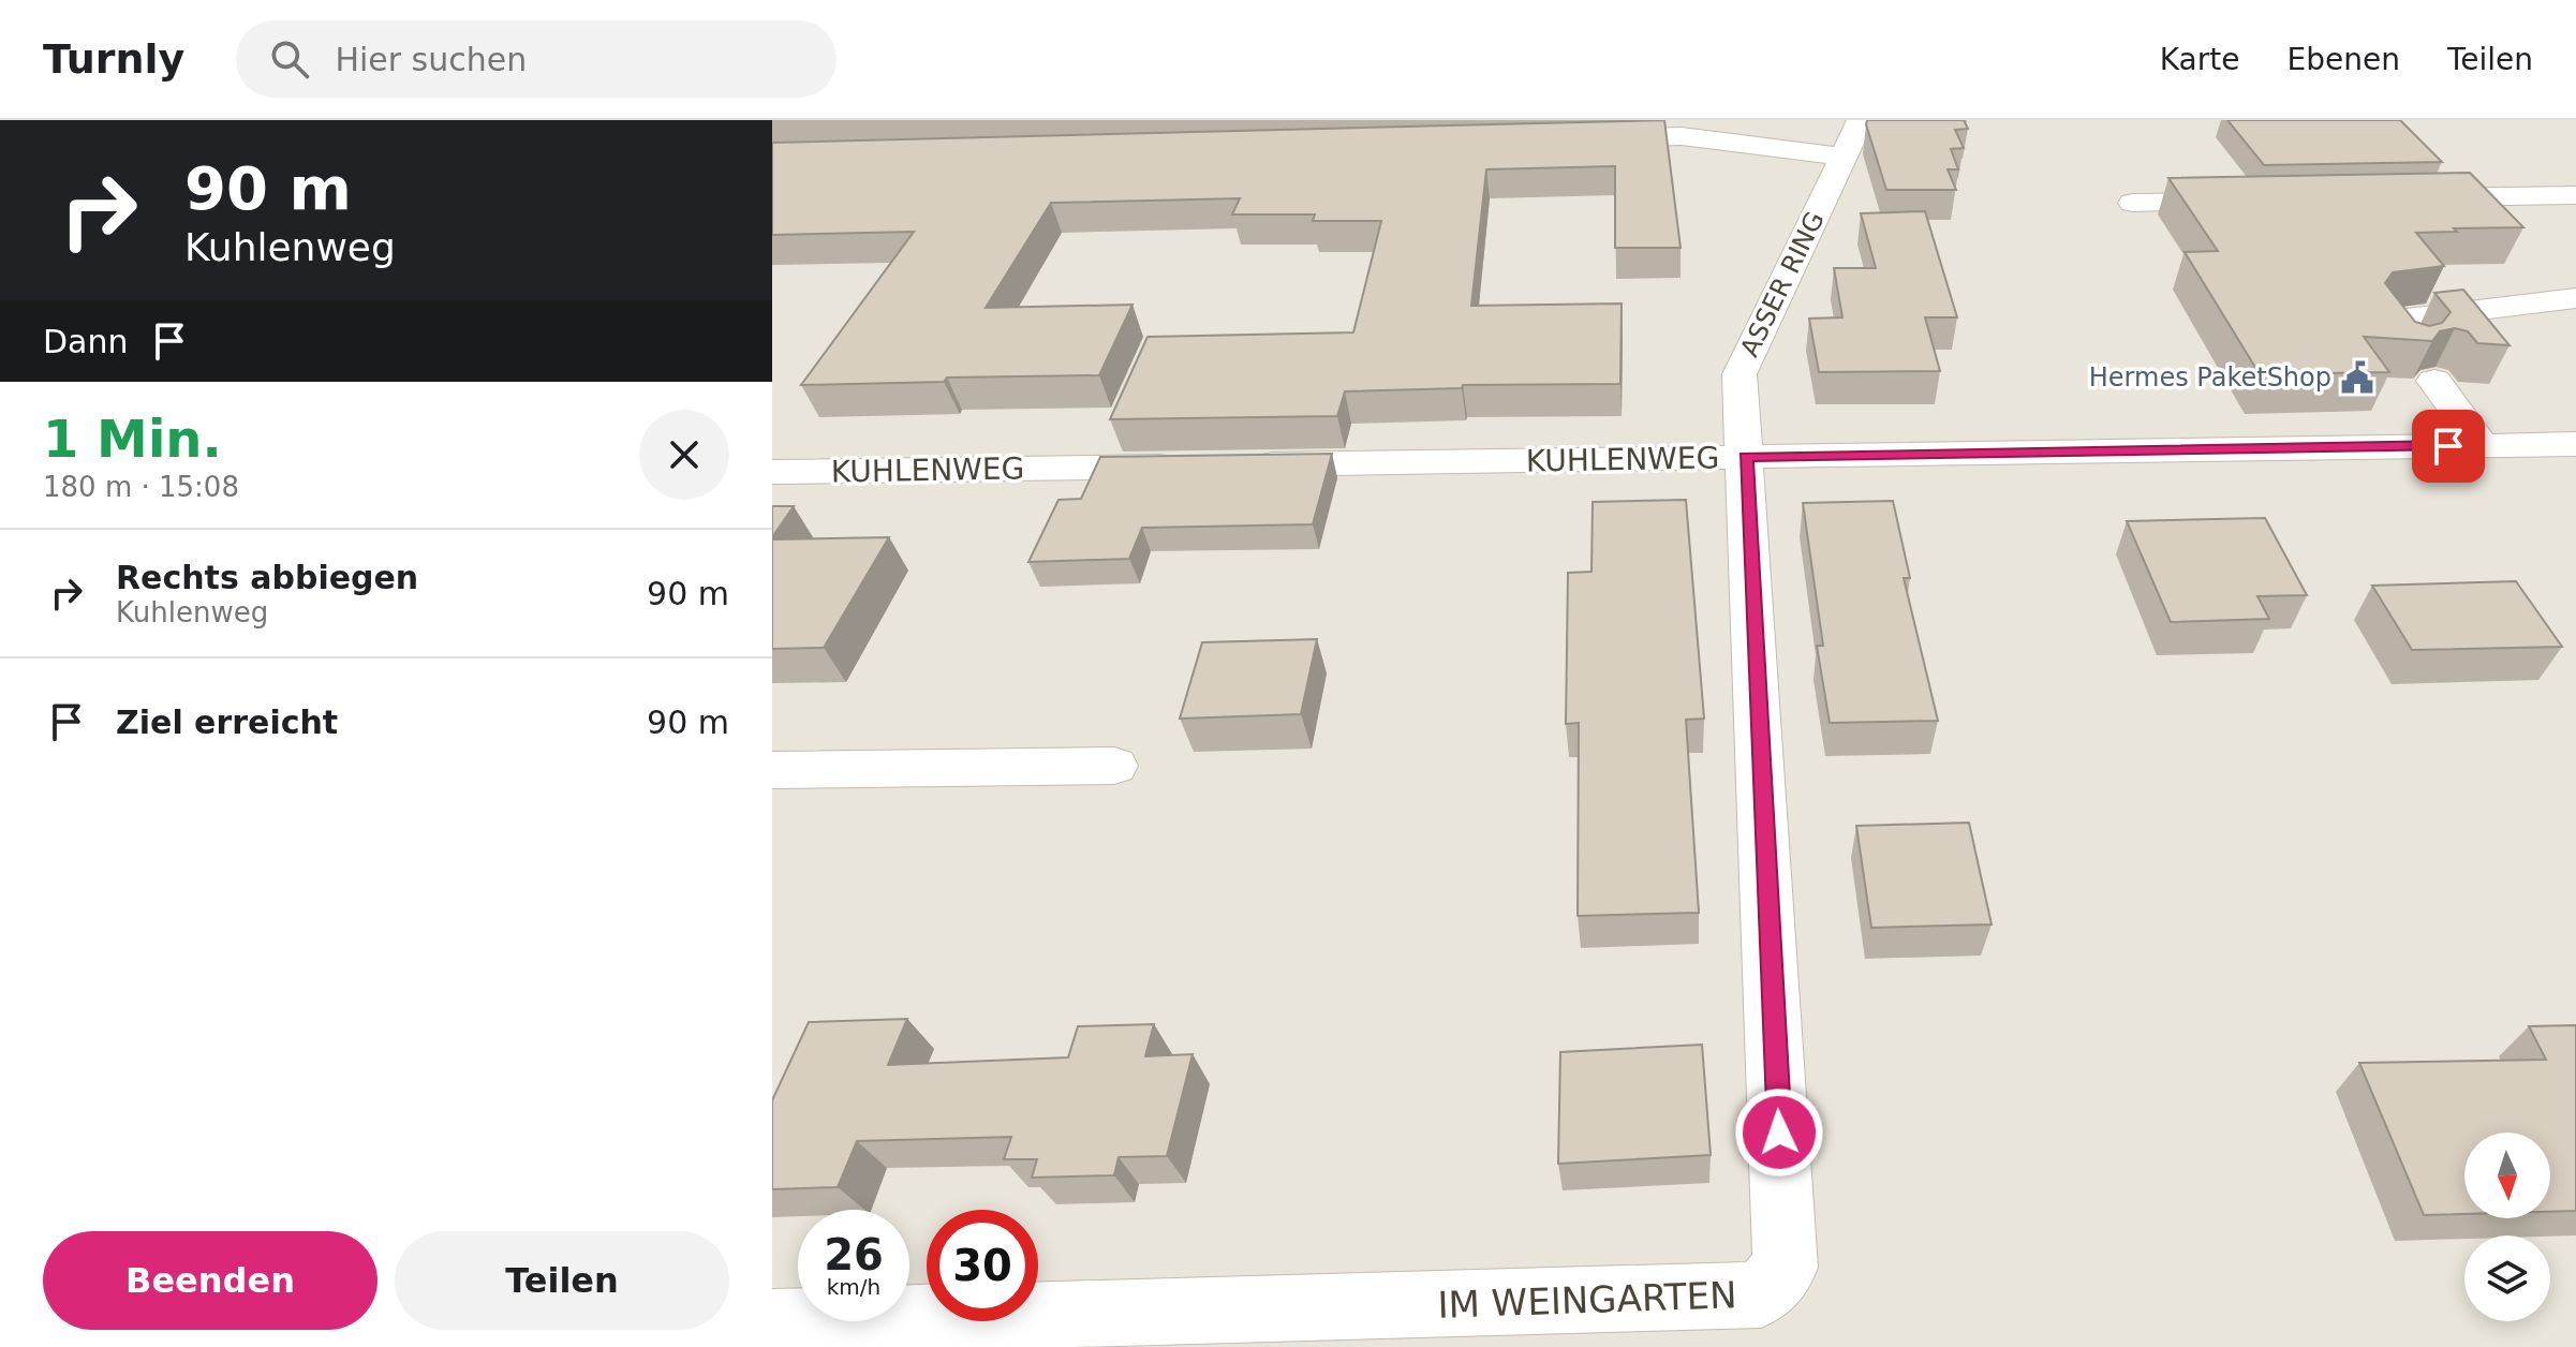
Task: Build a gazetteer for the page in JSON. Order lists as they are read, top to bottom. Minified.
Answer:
{"streets":{"street":["ASSER RING","KUHLENWEG","IM WEINGARTEN"]},"crossings":[["ASSER RING","KUHLENWEG"],["ASSER RING","IM WEINGARTEN"],["KUHLENWEG","IM WEINGARTEN"]],"places":{"public building":["Hermes PaketShop"]},"north":"bottom","page":{"header":"Turnly","search":"Hier suchen","nav":["Karte","Ebenen","Teilen"],"turn":["90 m","Kuhlenweg"],"then":"Dann","heading":["1 Min.","180 m · 15:08"],"list":[{"name":"Rechts abbiegen","note":"Kuhlenweg","value":"90 m"},{"name":"Ziel erreicht","value":"90 m"}],"speed":"26 km/h","limit":"30","buttons":["Beenden","Teilen"]}}
